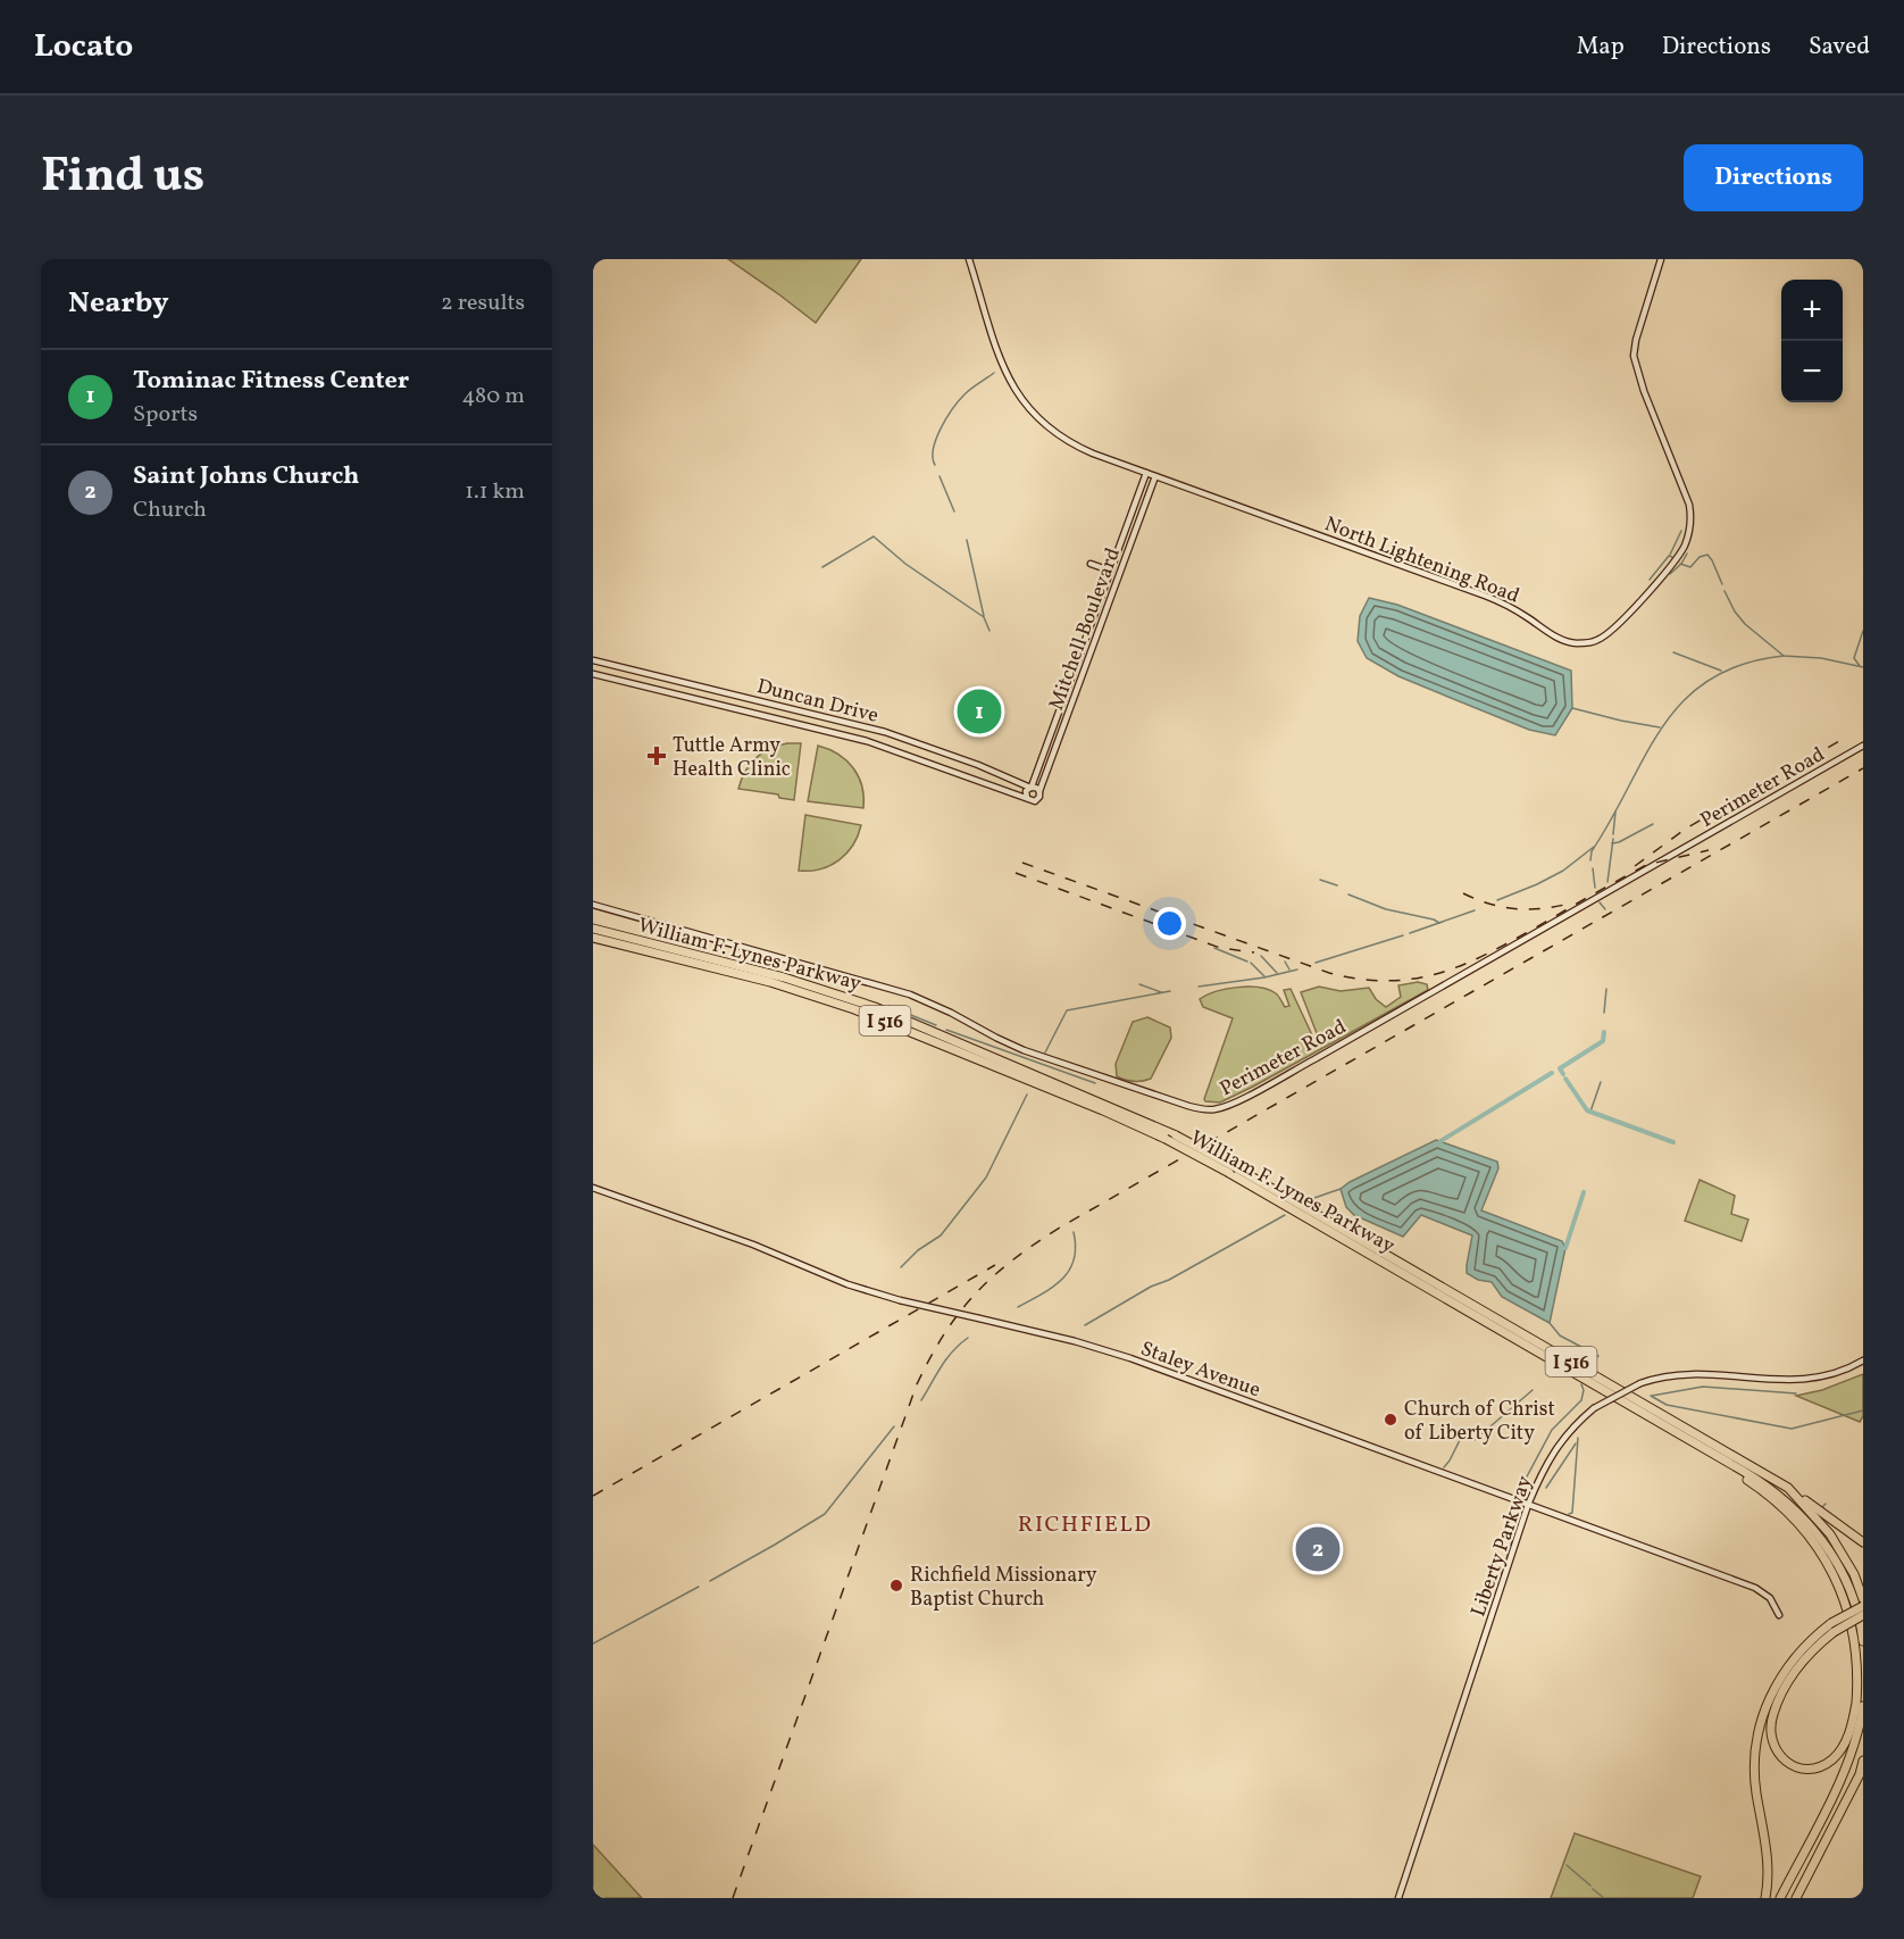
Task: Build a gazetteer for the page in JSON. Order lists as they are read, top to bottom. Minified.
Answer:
{"streets":{"highway":["William F. Lynes Parkway","I 516"],"street":["North Lightening Road","Mitchell Boulevard","Duncan Drive","Perimeter Road","Staley Avenue","Liberty Parkway"]},"crossings":[["North Lightening Road","Mitchell Boulevard"],["Mitchell Boulevard","Duncan Drive"],["Staley Avenue","Liberty Parkway"]],"districts":["RICHFIELD"],"places":{"health":["Tuttle Army Health Clinic"],"other":["Church of Christ of Liberty City","Richfield Missionary Baptist Church"]},"page":{"header":"Locato","nav":["Map","Directions","Saved"],"title":"Find us","buttons":"Directions","heading":["Nearby","2 results"],"map_buttons":["+","−"],"list":[{"mark":"1","name":"Tominac Fitness Center","note":"Sports","value":"480 m"},{"mark":"2","name":"Saint Johns Church","note":"Church","value":"1.1 km"}],"pins":["1","2"]}}
